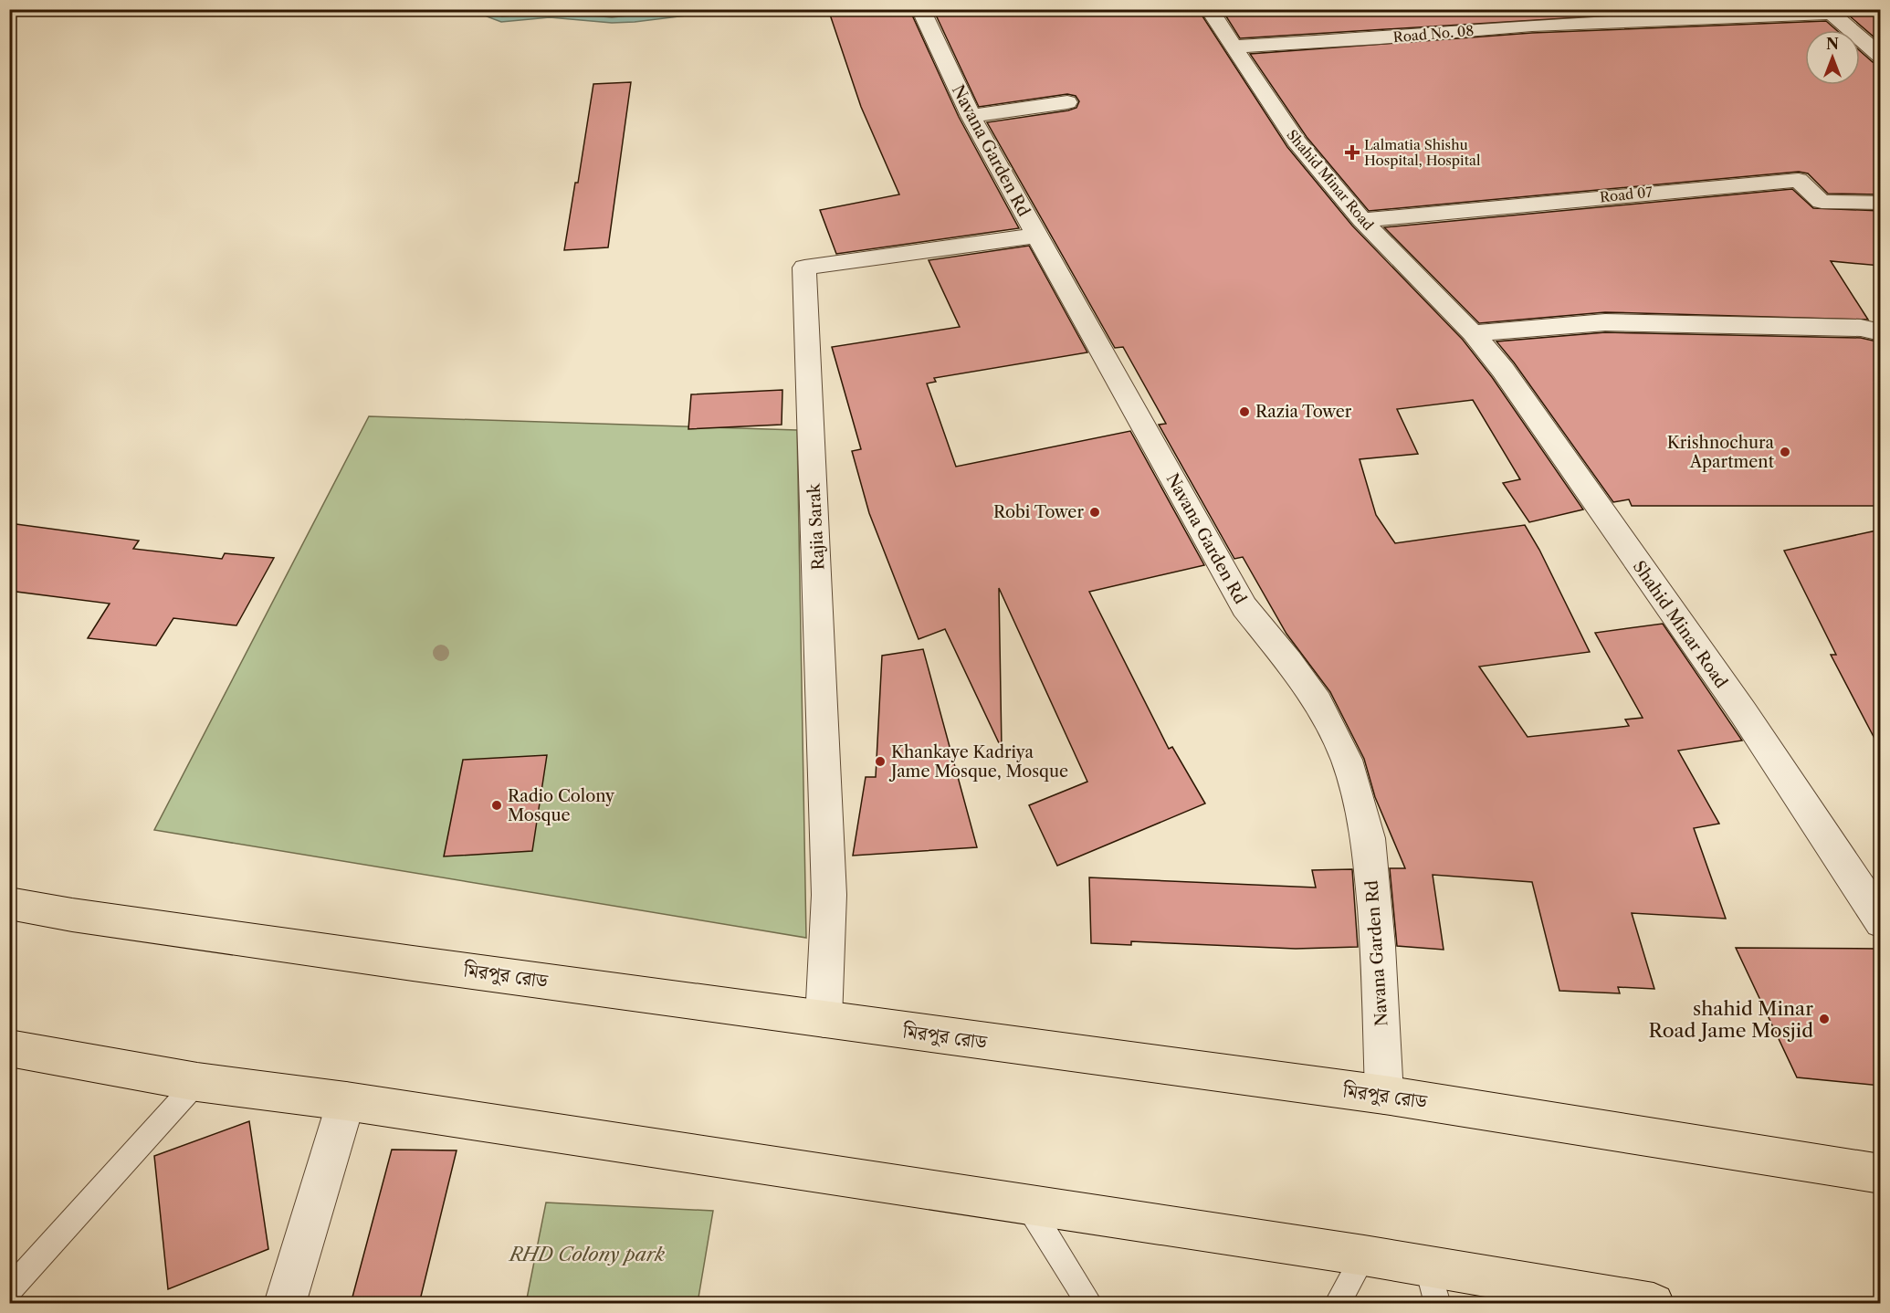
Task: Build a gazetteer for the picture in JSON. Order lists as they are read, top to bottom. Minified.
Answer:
{"streets":{"highway":["মিরপুর রোড"],"street":["Road No. 08","Navana Garden Rd","Shahid Minar Road","Road 07","Rajia Sarak"]},"crossings":[["Road No. 08","Shahid Minar Road"],["Navana Garden Rd","Rajia Sarak"],["Navana Garden Rd","মিরপুর রোড"],["Shahid Minar Road","Road 07"],["Rajia Sarak","মিরপুর রোড"]],"parks":["RHD Colony park"],"places":{"health":["Lalmatia Shishu Hospital, Hospital"],"other":["Razia Tower","Krishnochura Apartment","Robi Tower","Khankaye Kadriya Jame Mosque, Mosque","Radio Colony Mosque","shahid Minar Road Jame Mosjid"]},"north":"top"}
